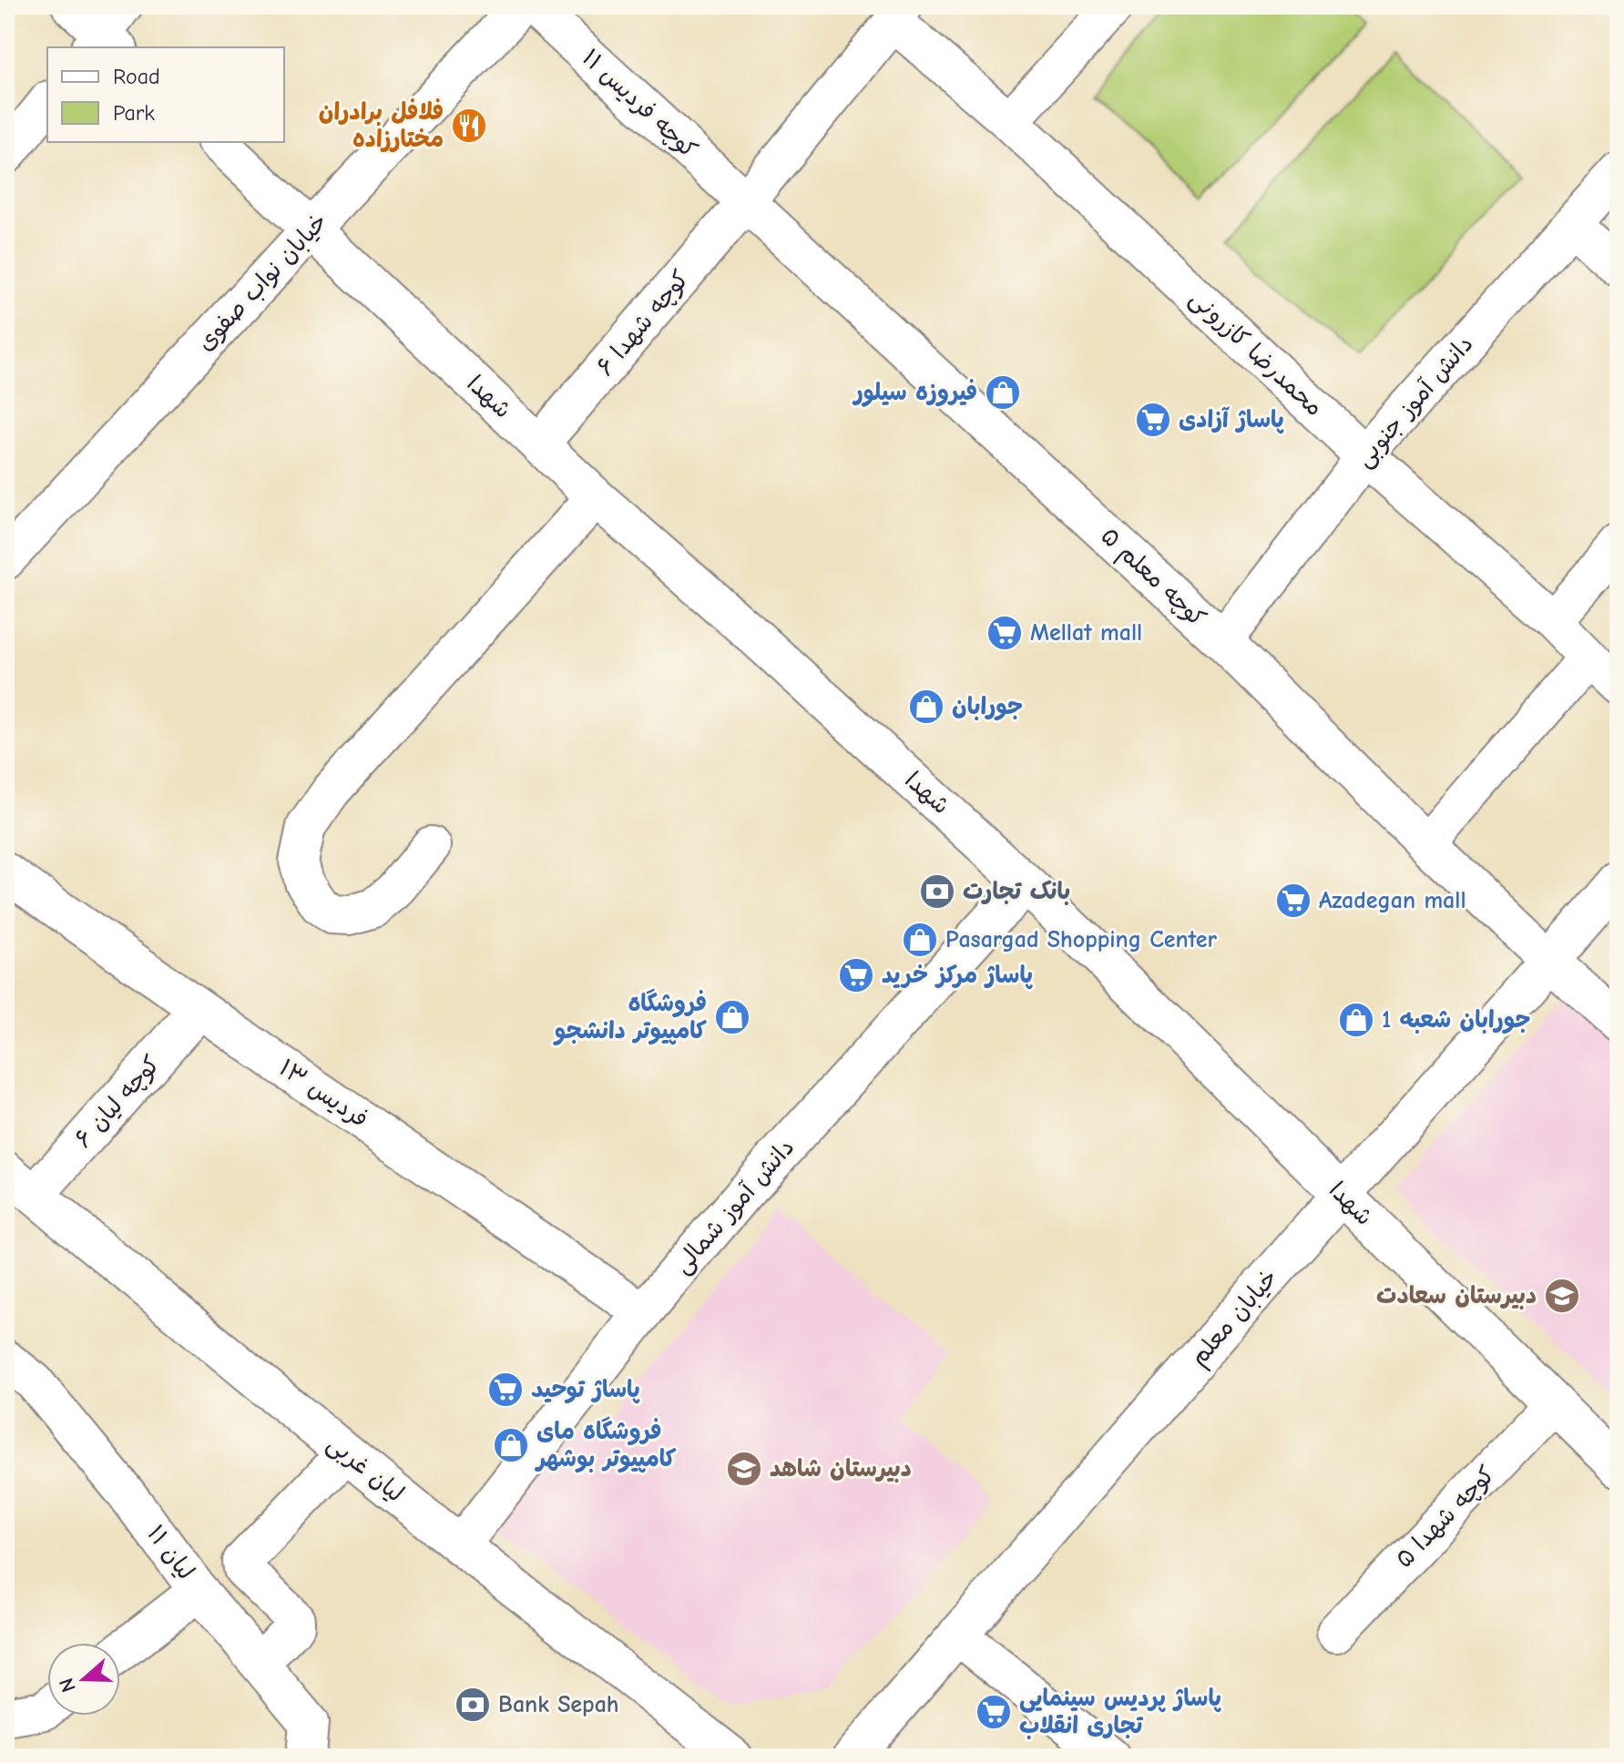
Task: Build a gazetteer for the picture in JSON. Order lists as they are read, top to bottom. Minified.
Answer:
{"streets":{"street":["کوچه فردیس ۱۱","خیابان نواب صفوی","کوچه شهدا ۶","محمدرضا کازرونی","شهدا","دانش آموز جنوبی","کوچه معلم ۵","فردیس ۱۳","کوچه لیان ۶","دانش آموز شمالی","خیابان معلم","لیان غربی","کوچه شهدا ۵","لیان ۱۱"]},"crossings":[["کوچه فردیس ۱۱","کوچه شهدا ۶"],["کوچه فردیس ۱۱","کوچه معلم ۵"],["خیابان نواب صفوی","شهدا"],["کوچه شهدا ۶","محمدرضا کازرونی"],["کوچه شهدا ۶","شهدا"],["کوچه شهدا ۶","کوچه معلم ۵"],["محمدرضا کازرونی","دانش آموز جنوبی"],["شهدا","دانش آموز شمالی"],["شهدا","خیابان معلم"],["شهدا","کوچه شهدا ۵"],["دانش آموز جنوبی","کوچه معلم ۵"],["کوچه معلم ۵","خیابان معلم"],["فردیس ۱۳","کوچه لیان ۶"],["فردیس ۱۳","دانش آموز شمالی"],["کوچه لیان ۶","لیان غربی"],["دانش آموز شمالی","لیان غربی"]],"places":{"restaurant":["فلافل برادران مختارزاده"],"shop":["فیروزه سیلور","جورابان","Pasargad Shopping Center","فروشگاه کامپیوتر دانشجو","جورابان شعبه 1","فروشگاه مای کامپیوتر بوشهر"],"supermarket":["پاساژ آزادی","Mellat mall","Azadegan mall","پاساژ مرکز خرید","پاساژ توحید","پاساژ پردیس سینمایی تجاری انقلاب"],"bank":["بانک تجارت","Bank Sepah"],"school or university":["دبیرستان سعادت","دبیرستان شاهد"]},"legend":["Road","Park"],"north":"left"}
